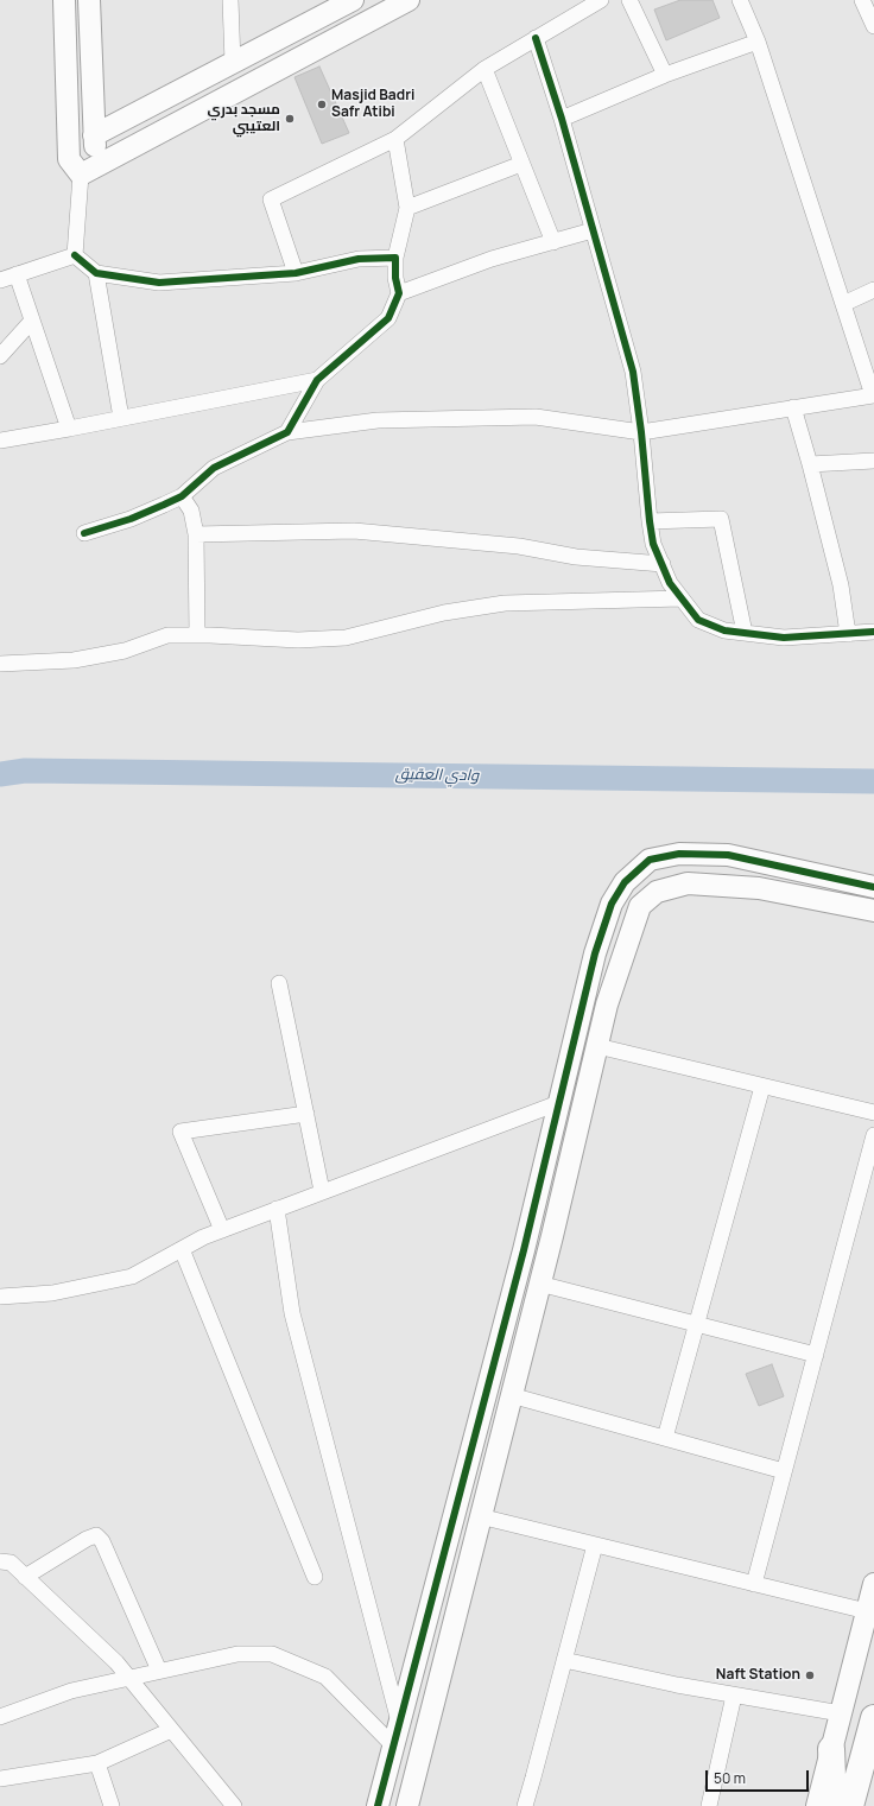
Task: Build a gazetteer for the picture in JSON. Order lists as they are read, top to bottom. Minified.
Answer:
{"water":["وادي العقيق"],"places":["Masjid Badri Safr Atibi","مسجد بدري العتيبي","Naft Station"],"scale_bar":"50 m"}
